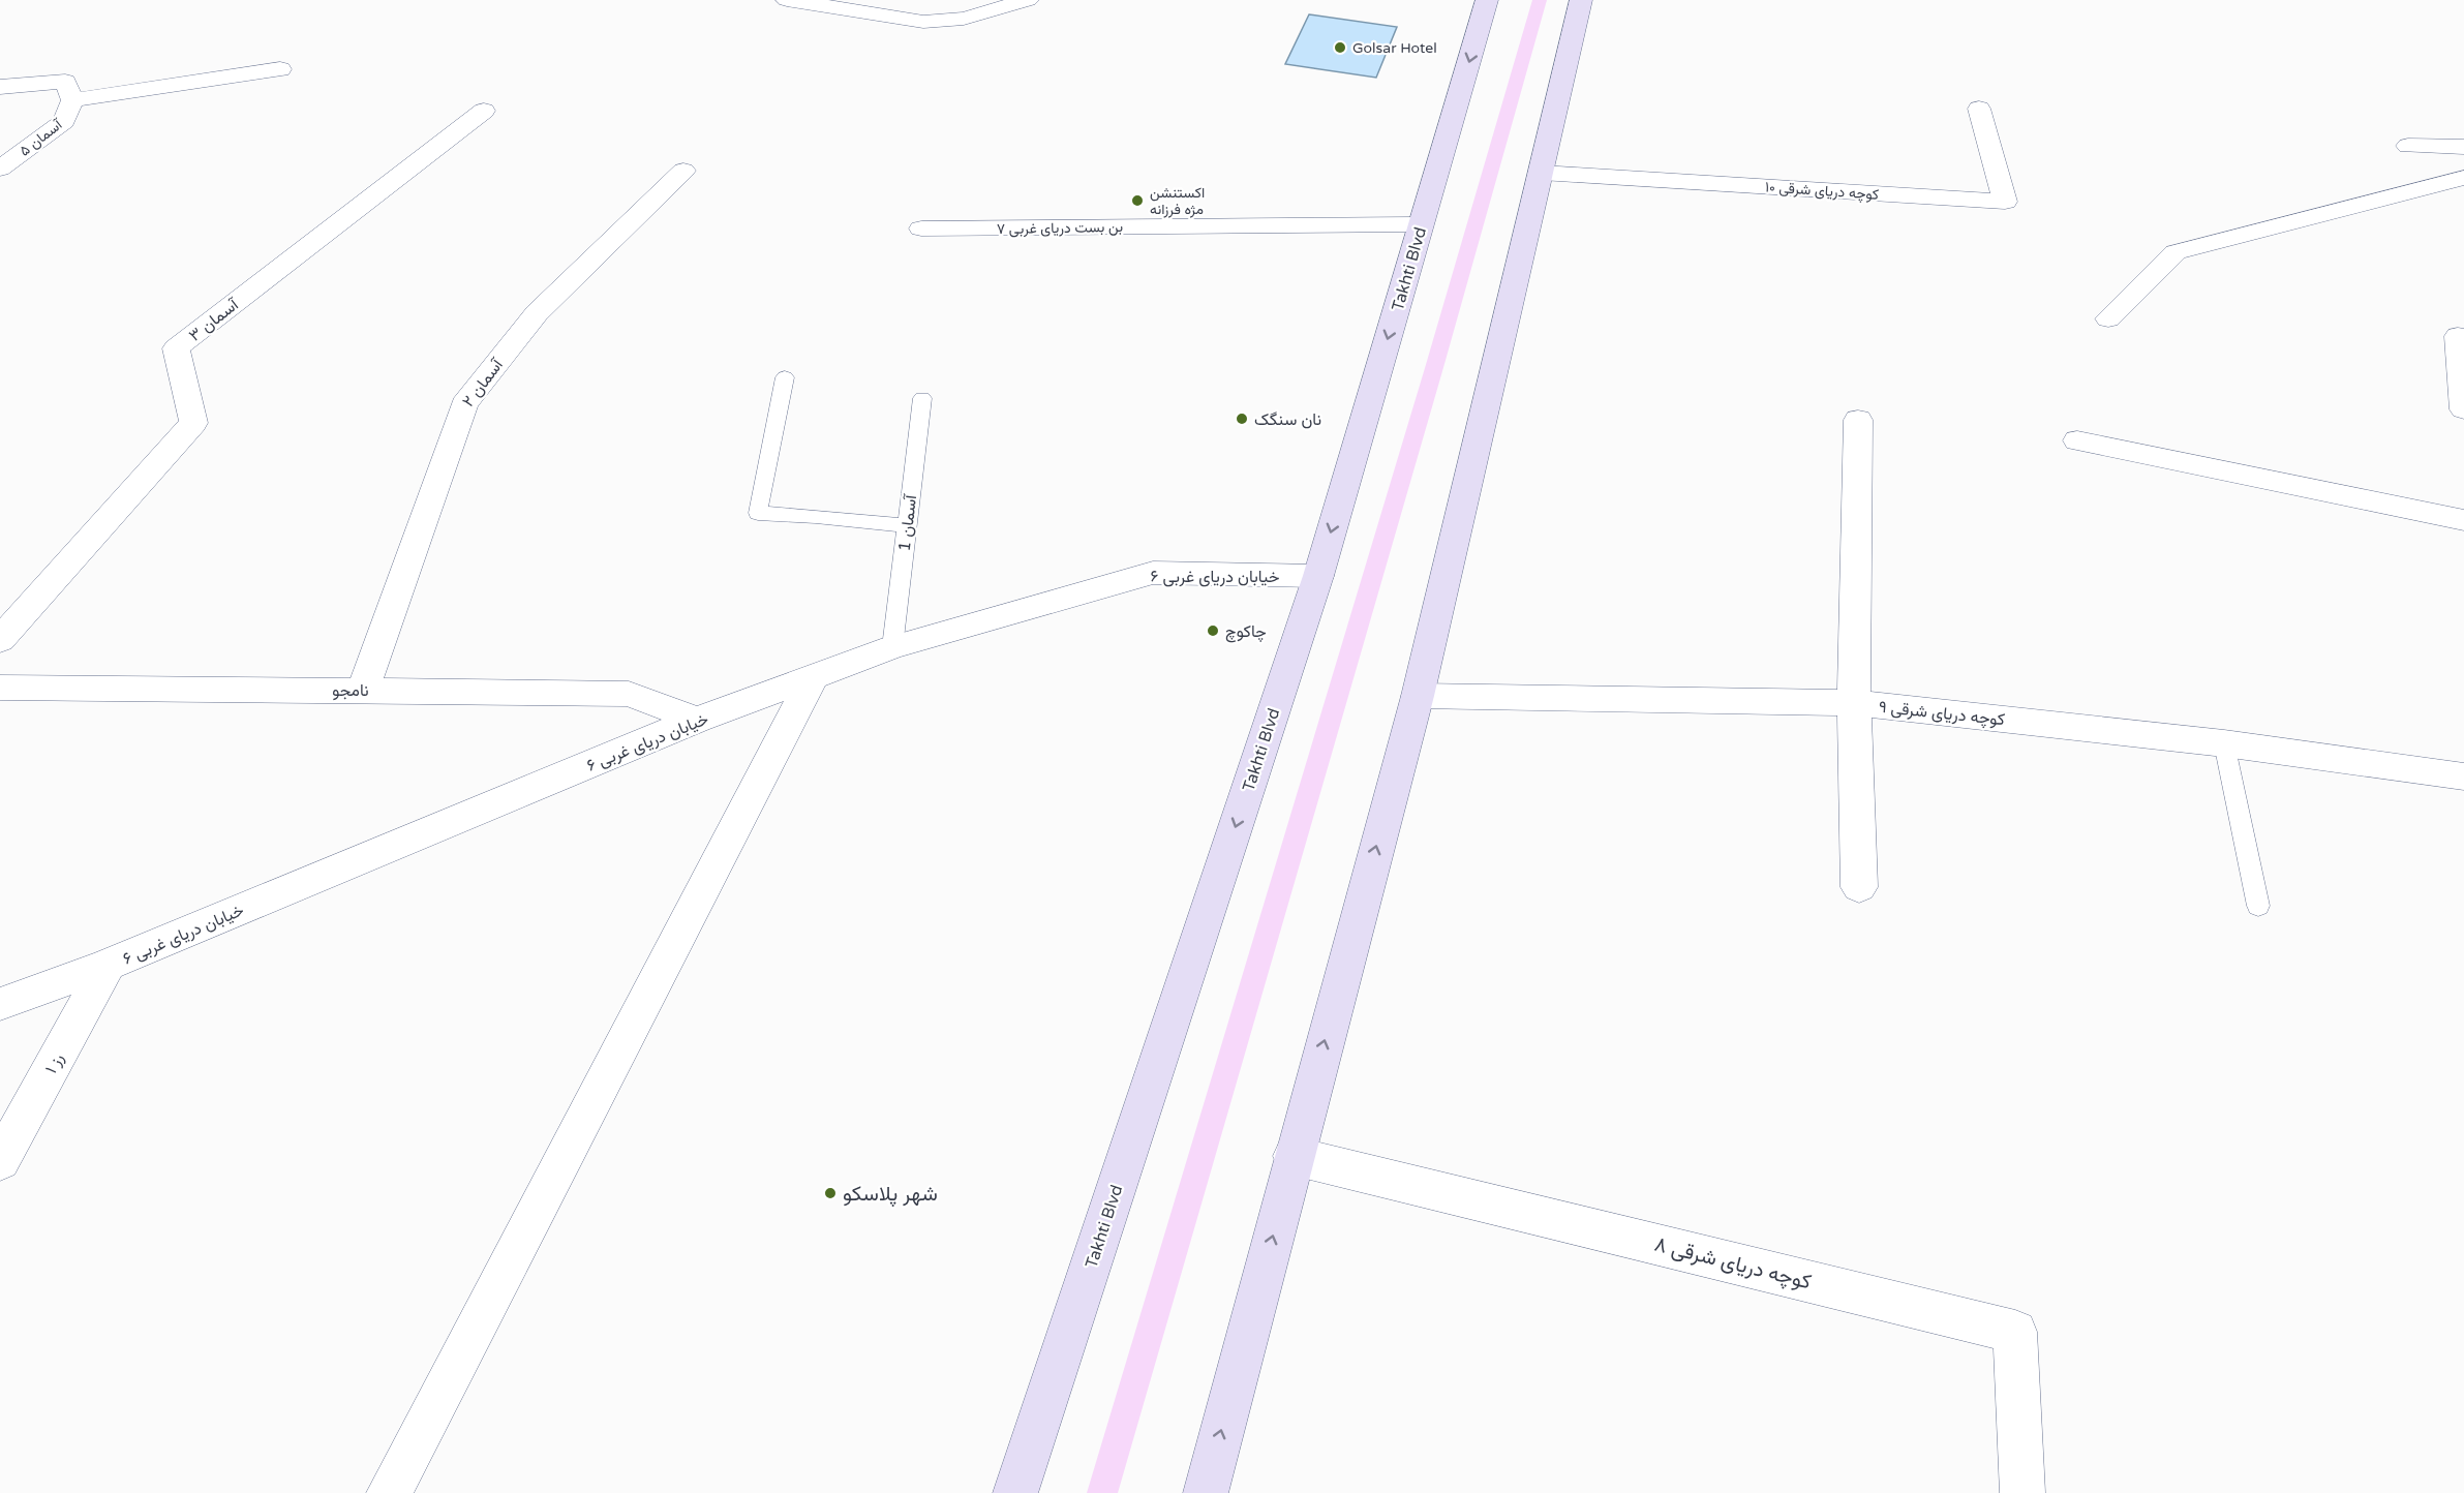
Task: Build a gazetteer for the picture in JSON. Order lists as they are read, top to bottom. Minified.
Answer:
{"streets":{"main road":["Takhti Blvd"],"street":["آسمان ۵","کوچه دریای شرقی ۱۰","بن بست دریای غربی ۷","آسمان ۳","آسمان ۲","خیابان دریای غربی ۶","نامجو","کوچه دریای شرقی ۹","رز ۱","کوچه دریای شرقی ۸"],"lane":["آسمان 1"]},"crossings":[["بن بست دریای غربی ۷","Takhti Blvd"],["Takhti Blvd","خیابان دریای غربی ۶"],["آسمان ۲","نامجو"],["آسمان 1","خیابان دریای غربی ۶"],["خیابان دریای غربی ۶","نامجو"],["خیابان دریای غربی ۶","رز ۱"]],"places":["Golsar Hotel","اکستنشن مژه فرزانه","نان سنگک","چاکوچ","شهر پلاسکو"]}
